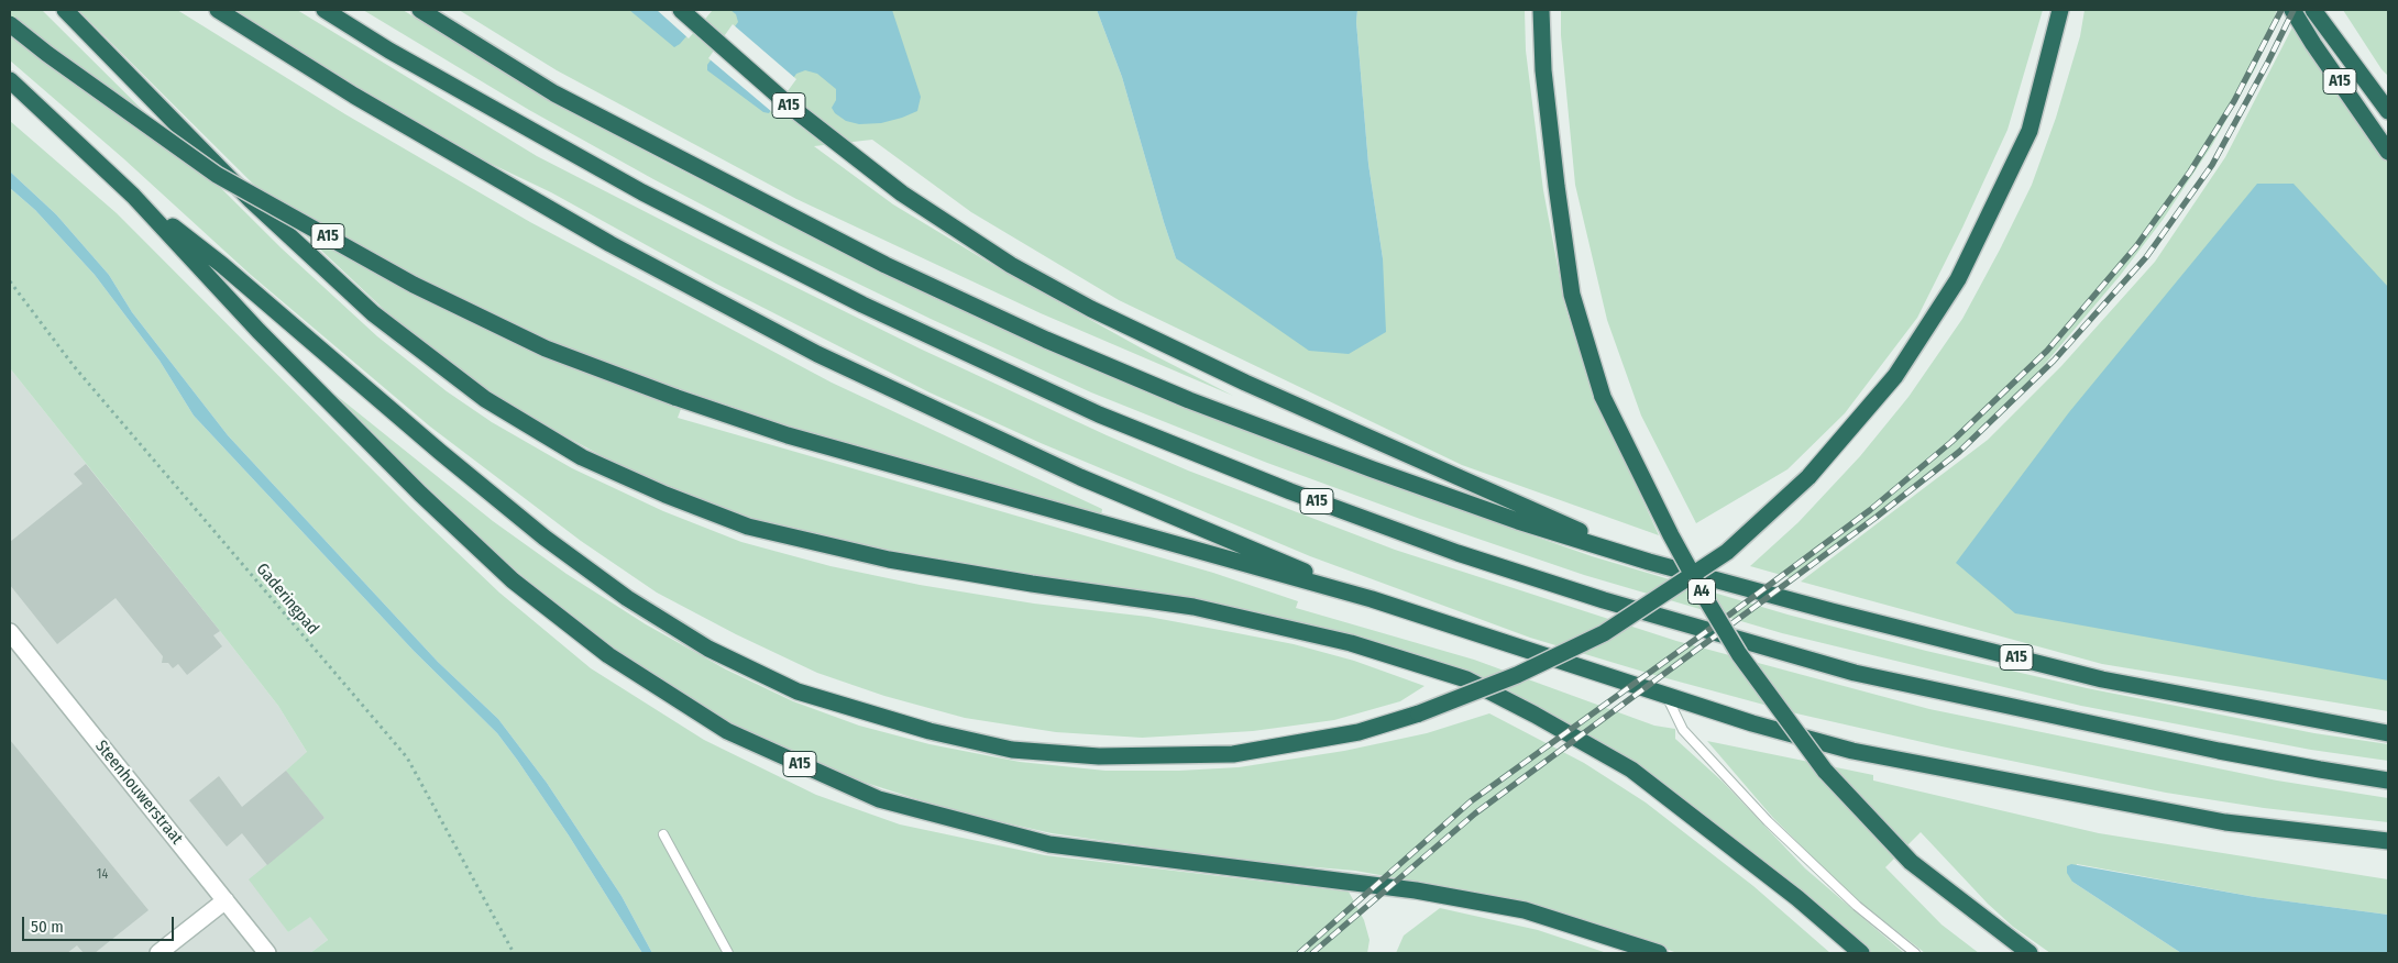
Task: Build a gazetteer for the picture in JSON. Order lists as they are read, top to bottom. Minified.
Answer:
{"streets":{"highway":["A15","A4"],"street":["Steenhouwerstraat"],"path":["Gaderingpad"]},"house_numbers":["14"],"scale_bar":"50 m"}
